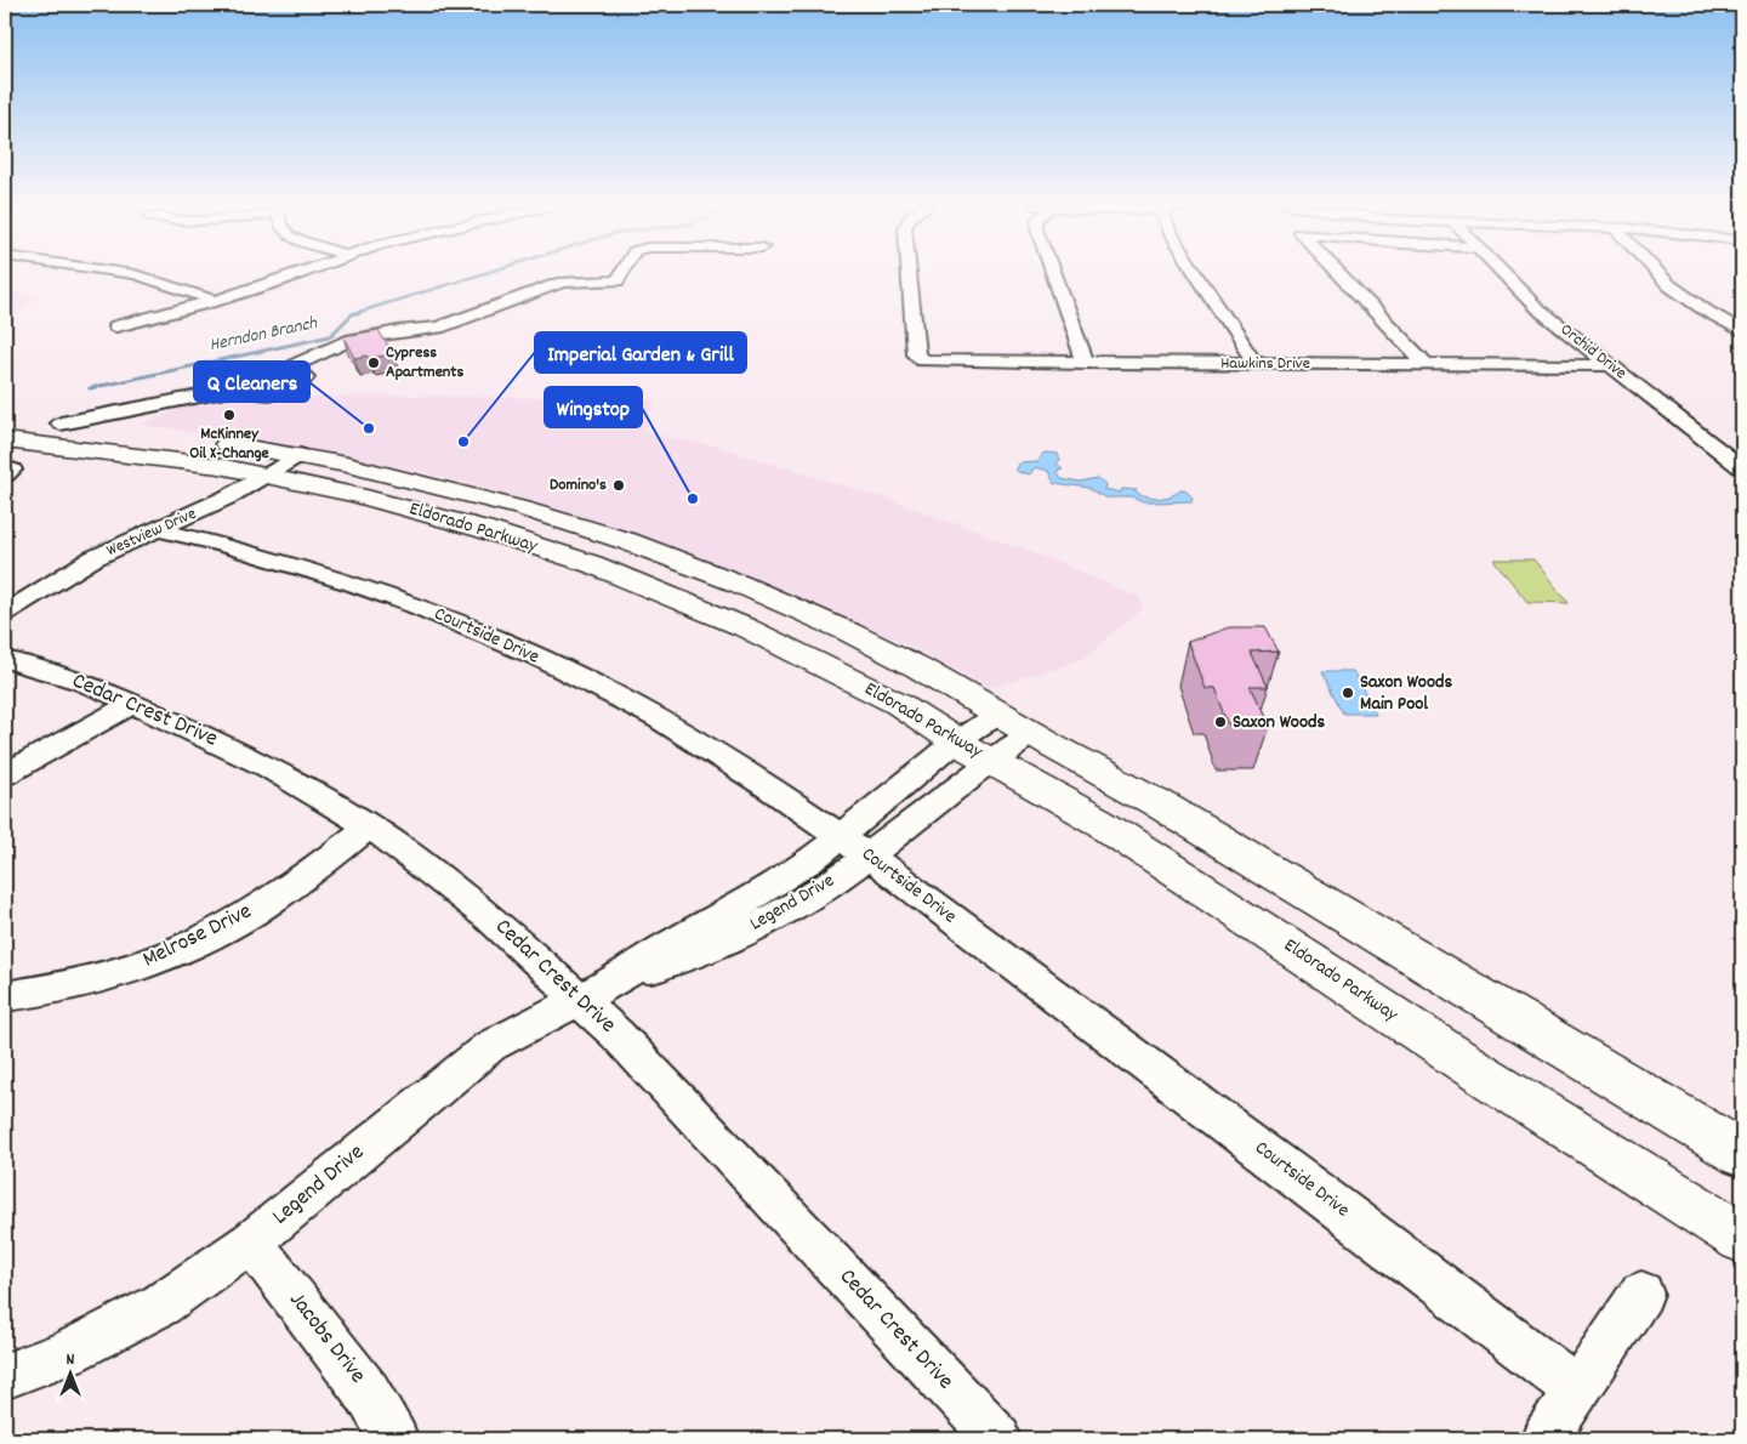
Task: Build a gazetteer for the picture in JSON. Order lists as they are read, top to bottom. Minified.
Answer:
{"streets":{"main road":["Eldorado Parkway"],"street":["Orchid Drive","Hawkins Drive","Westview Drive","Courtside Drive","Cedar Crest Drive","Legend Drive","Melrose Drive","Jacobs Drive"]},"crossings":[["Orchid Drive","Hawkins Drive"],["Eldorado Parkway","Westview Drive"],["Eldorado Parkway","Legend Drive"],["Westview Drive","Courtside Drive"],["Courtside Drive","Legend Drive"],["Cedar Crest Drive","Legend Drive"],["Cedar Crest Drive","Melrose Drive"],["Legend Drive","Jacobs Drive"]],"water":["Herndon Branch"],"places":["Cypress Apartments","McKinney Oil X-Change","Q Cleaners","Imperial Garden & Grill","Domino's","Wingstop","Saxon Woods Main Pool","Saxon Woods"],"north":"top"}
